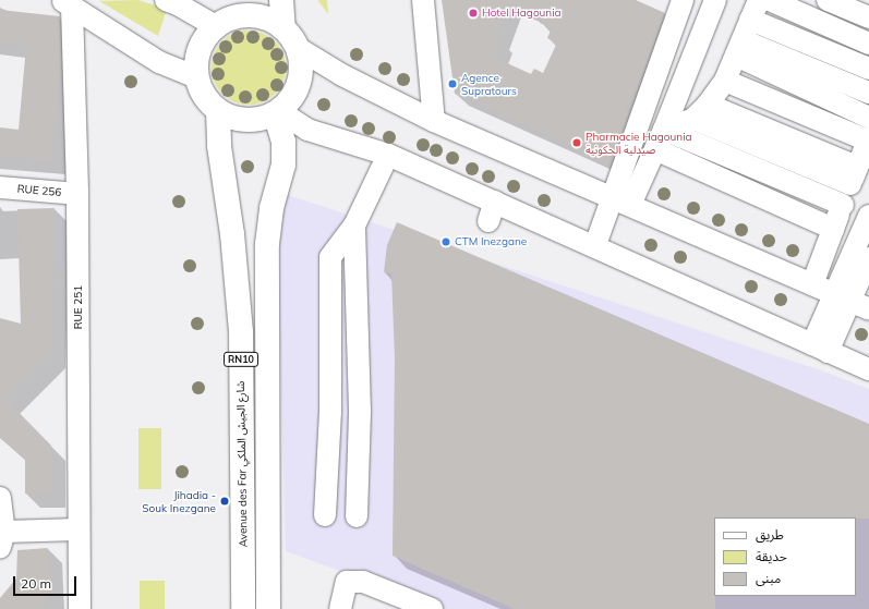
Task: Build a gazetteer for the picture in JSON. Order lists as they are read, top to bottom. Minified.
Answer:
{"streets":{"main road":["RN10","Avenue des Far شارع الجيش الملكي"],"street":["RUE 256","RUE 251"]},"crossings":[["RUE 256","RUE 251"],["RN10","Avenue des Far شارع الجيش الملكي"]],"places":["Hotel Hagounia","Agence Supratours","Pharmacie Hagounia صيدلية الحكونية","CTM Inezgane","Jihadia - Souk Inezgane"],"legend":["طريق","حديقة","مبنى"],"scale_bar":"20 m"}
